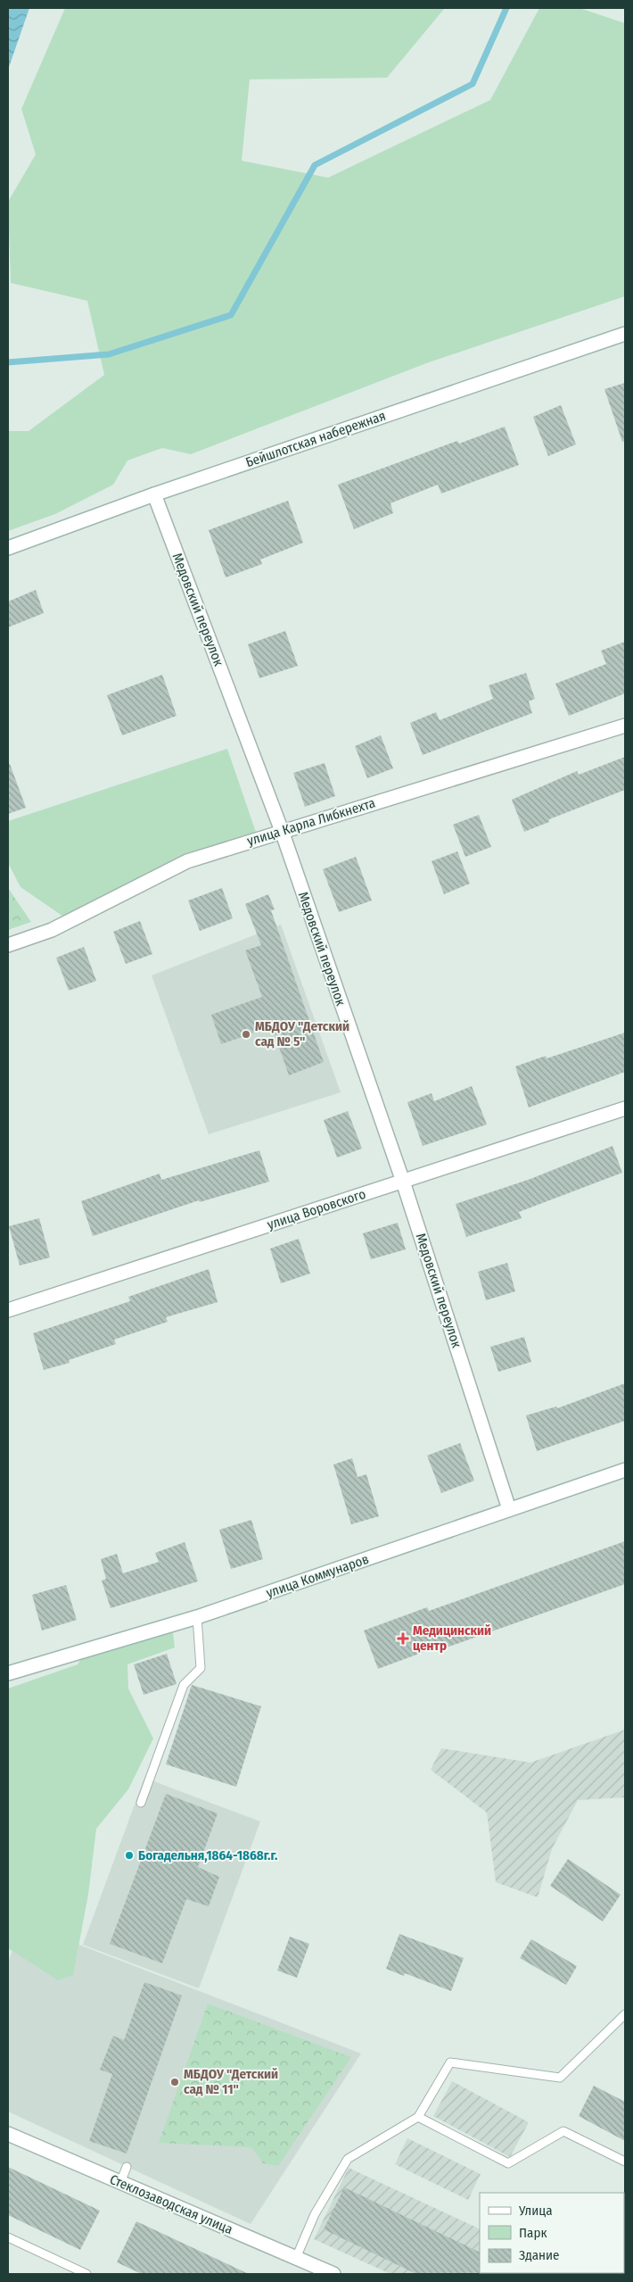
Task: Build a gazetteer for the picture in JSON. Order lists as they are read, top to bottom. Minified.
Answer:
{"streets":{"street":["Бейшлотская набережная","Медовский переулок","улица Карла Либкнехта","улица Воровского","улица Коммунаров","Стеклозаводская улица"]},"crossings":[["Бейшлотская набережная","Медовский переулок"],["Медовский переулок","улица Карла Либкнехта"],["Медовский переулок","улица Воровского"],["Медовский переулок","улица Коммунаров"]],"places":{"other":["МБДОУ \"Детский сад № 5\"","Богадельня,1864-1868г.г.","МБДОУ \"Детский сад № 11\""],"health":["Медицинский центр"]},"legend":["Улица","Парк","Здание"]}
